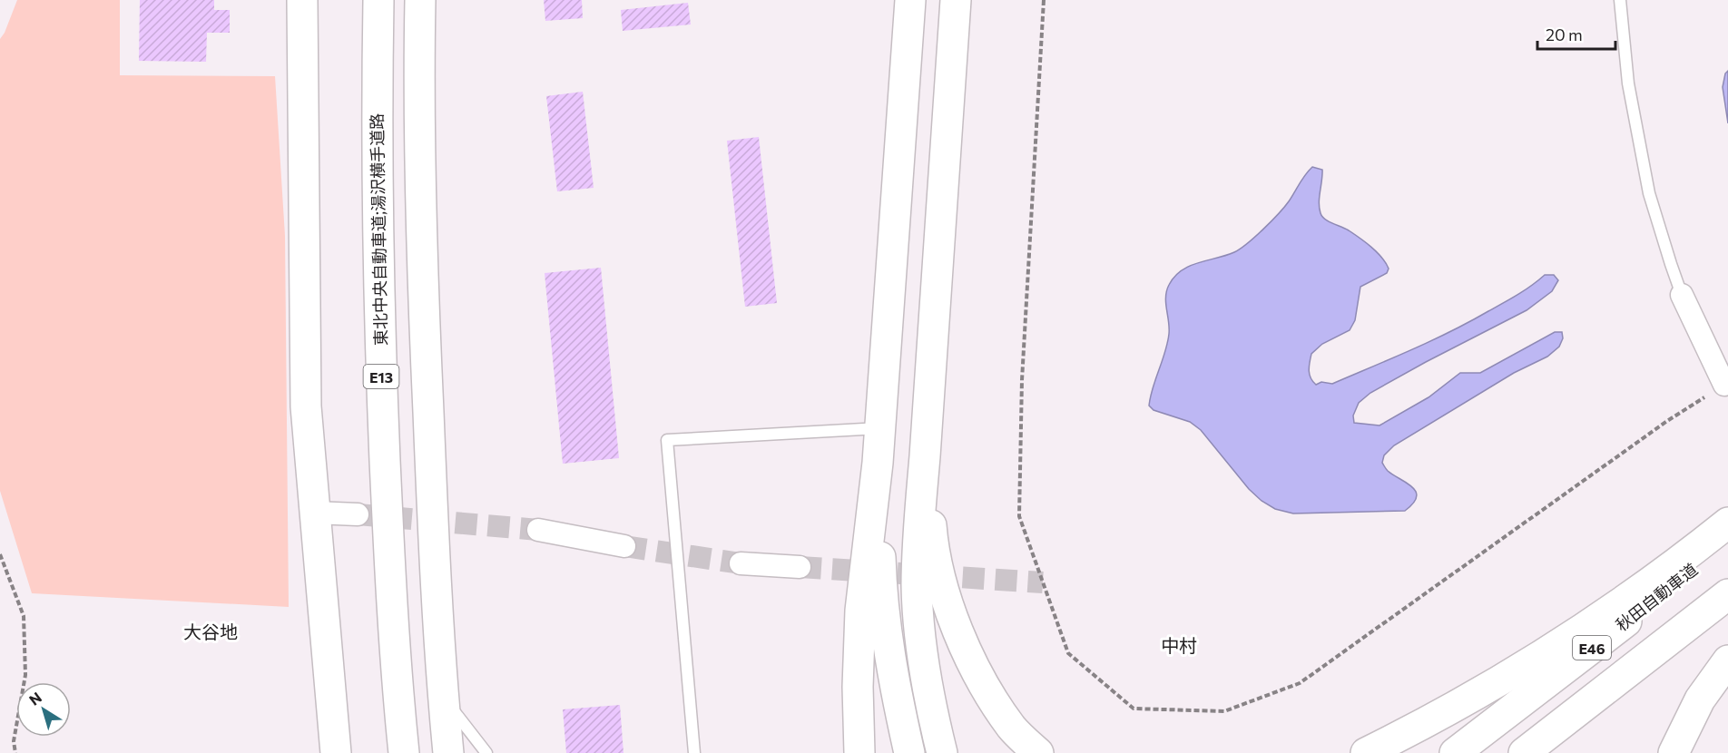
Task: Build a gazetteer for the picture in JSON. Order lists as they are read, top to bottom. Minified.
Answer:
{"streets":{"main road":["東北中央自動車道;湯沢横手道路","E13","秋田自動車道","E46"]},"districts":["大谷地","中村"],"scale_bar":"20 m","north":"top left"}
